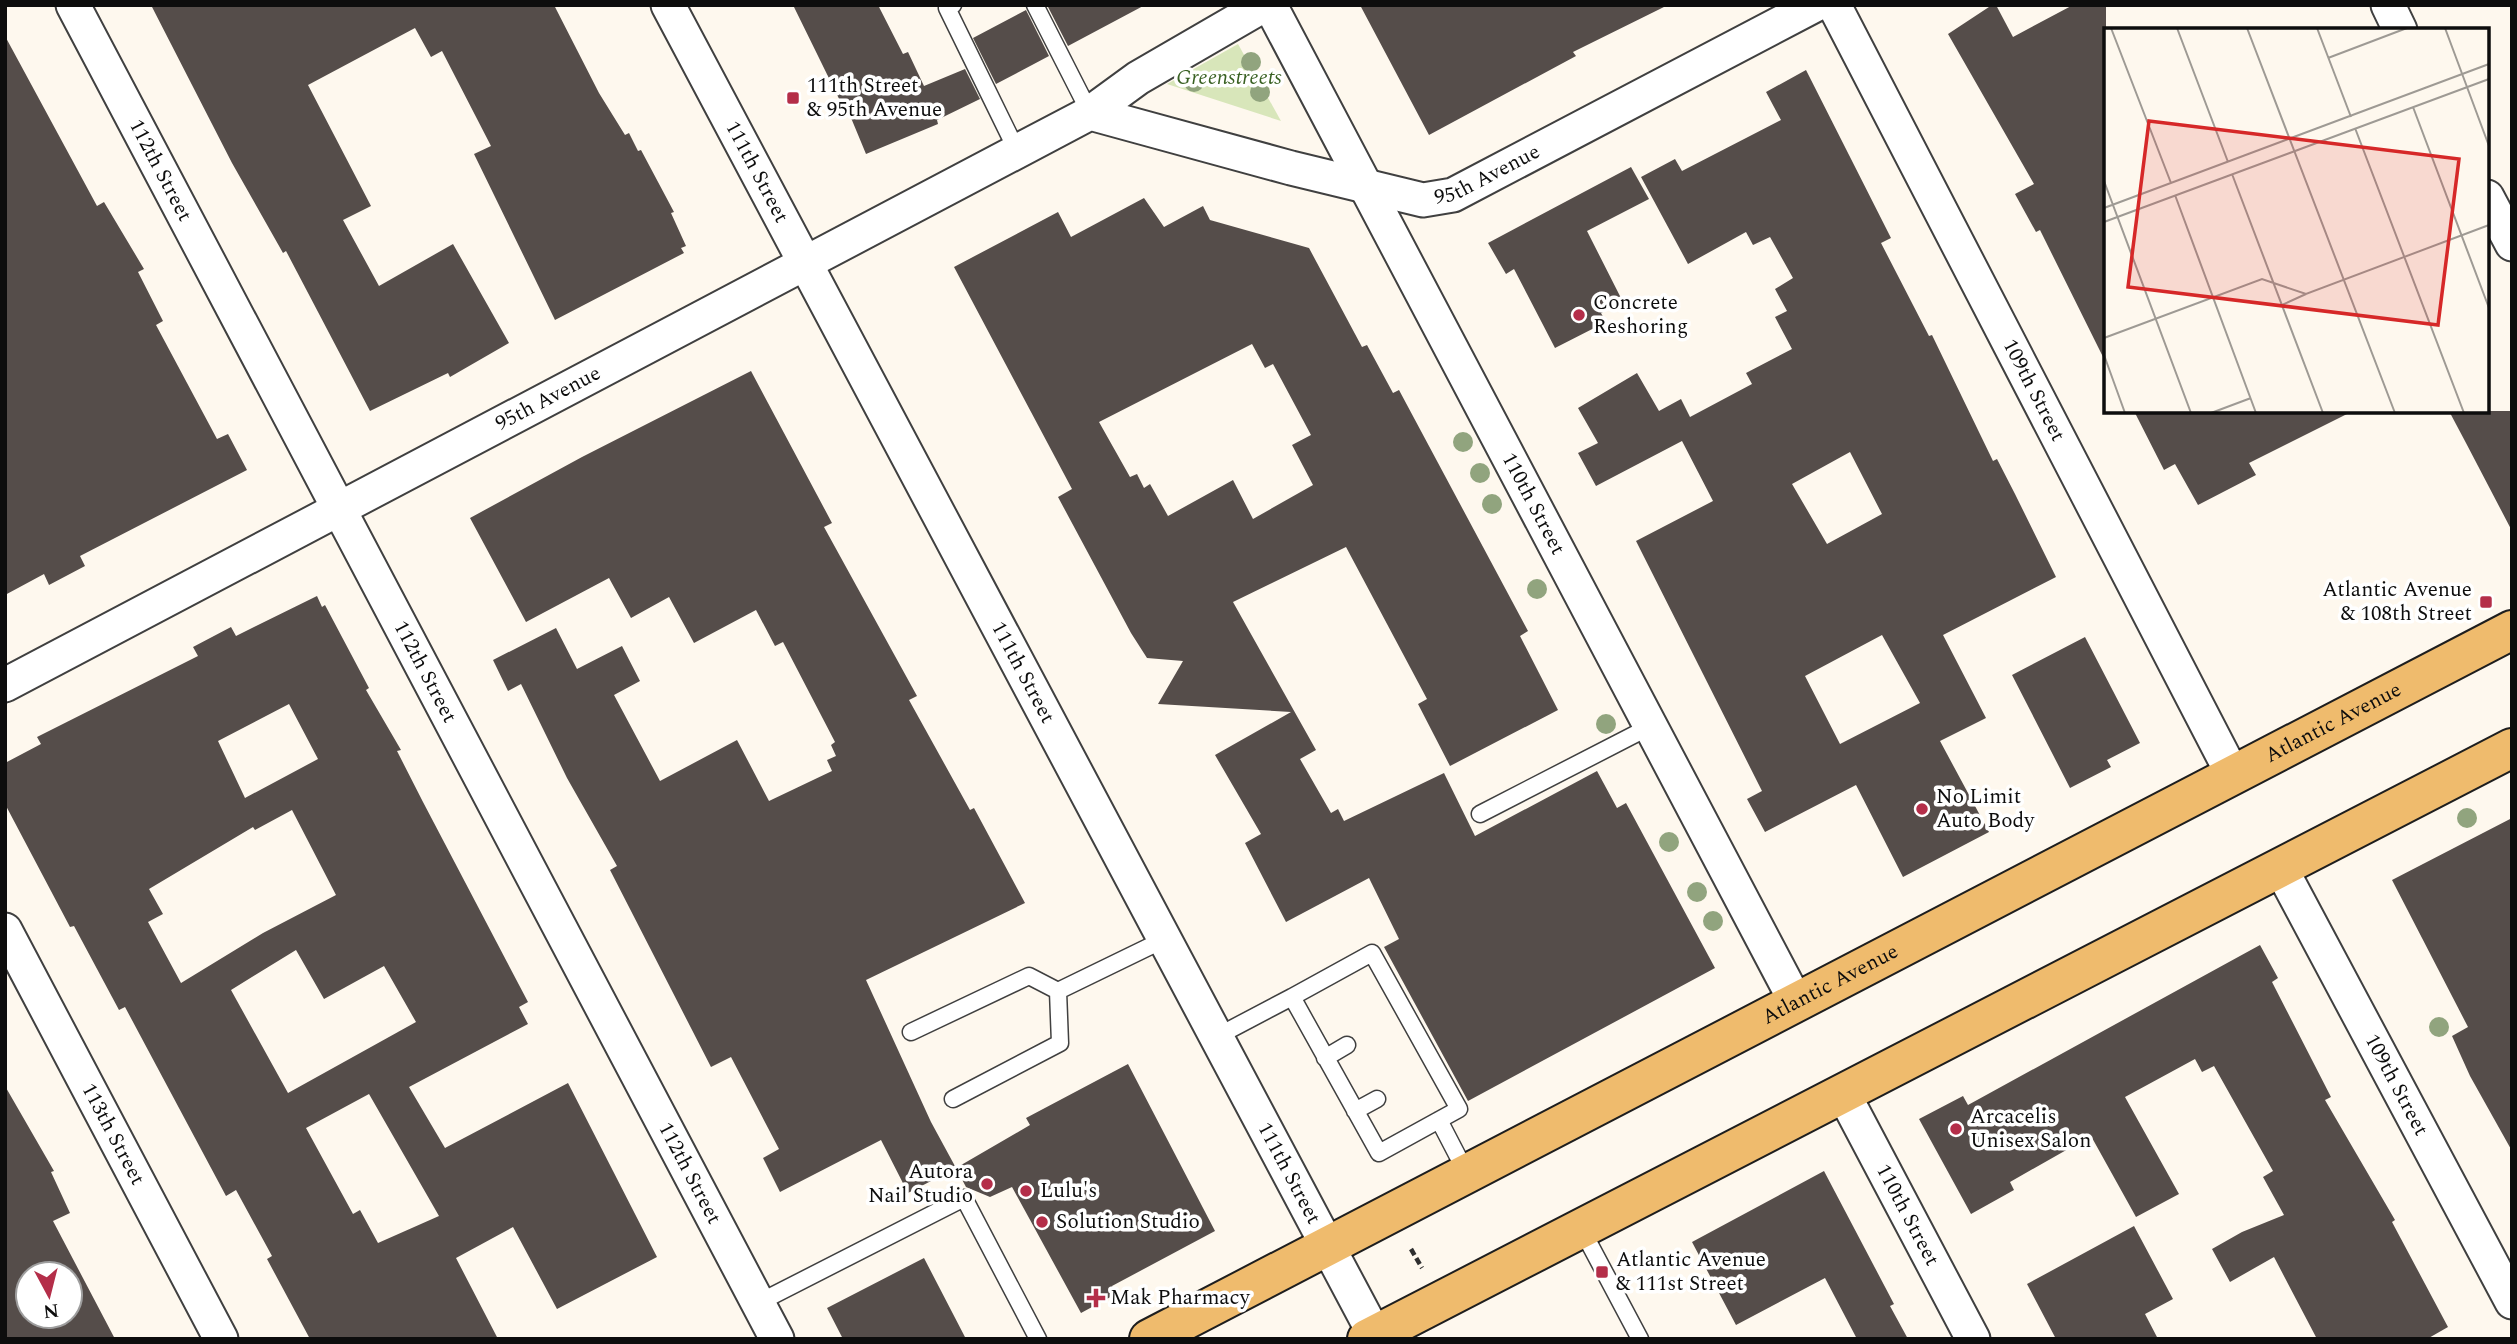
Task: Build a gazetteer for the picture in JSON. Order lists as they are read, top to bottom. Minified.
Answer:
{"streets":{"main road":["Atlantic Avenue"],"street":["112th Street","111th Street","95th Avenue","109th Street","110th Street","113th Street"]},"crossings":[["112th Street","95th Avenue"],["111th Street","95th Avenue"],["111th Street","Atlantic Avenue"],["95th Avenue","110th Street"],["109th Street","Atlantic Avenue"],["110th Street","Atlantic Avenue"]],"parks":["Greenstreets"],"places":{"transit":["111th Street & 95th Avenue","Atlantic Avenue & 108th Street","Atlantic Avenue & 111st Street"],"other":["Concrete Reshoring","No Limit Auto Body","Arcacelis Unisex Salon","Autora Nail Studio","Lulu's","Solution Studio"],"health":["Mak Pharmacy"]},"north":"bottom"}
